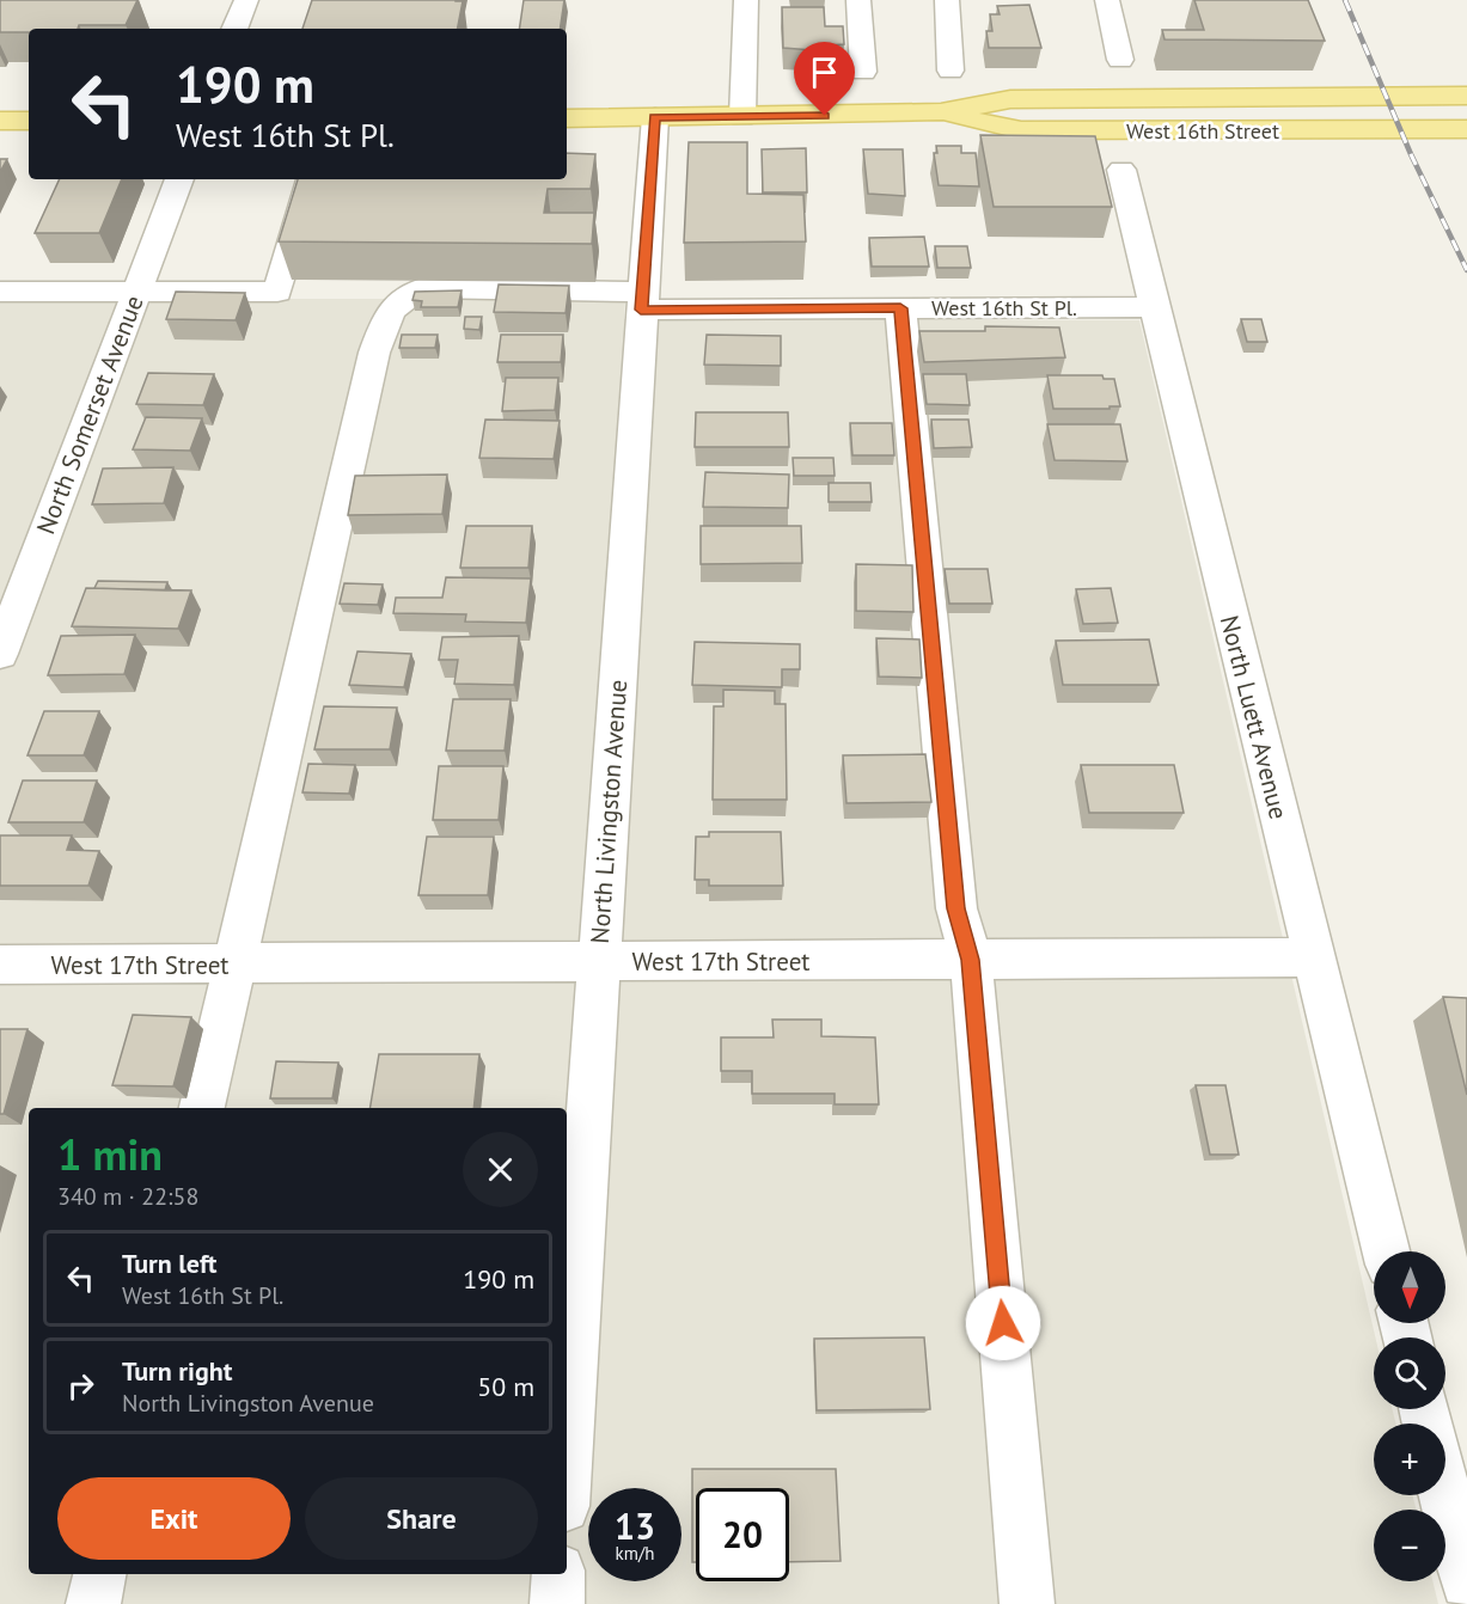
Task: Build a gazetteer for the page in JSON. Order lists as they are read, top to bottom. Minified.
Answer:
{"streets":{"main road":["West 16th Street"],"street":["West 16th St Pl.","North Somerset Avenue","North Luett Avenue","North Livingston Avenue","West 17th Street"]},"crossings":[["West 16th Street","North Livingston Avenue"],["West 16th St Pl.","North Luett Avenue"],["West 16th St Pl.","North Livingston Avenue"],["West 16th St Pl.","West 17th Street"],["North Luett Avenue","West 17th Street"],["North Livingston Avenue","West 17th Street"]],"north":"bottom","page":{"turn":["190 m","West 16th St Pl."],"heading":["1 min","340 m · 22:58"],"list":[{"name":"Turn left","note":"West 16th St Pl.","value":"190 m"},{"name":"Turn right","note":"North Livingston Avenue","value":"50 m"}],"map_buttons":["+","−"],"buttons":["Exit","Share"],"speed":"13 km/h","limit":"20"}}
